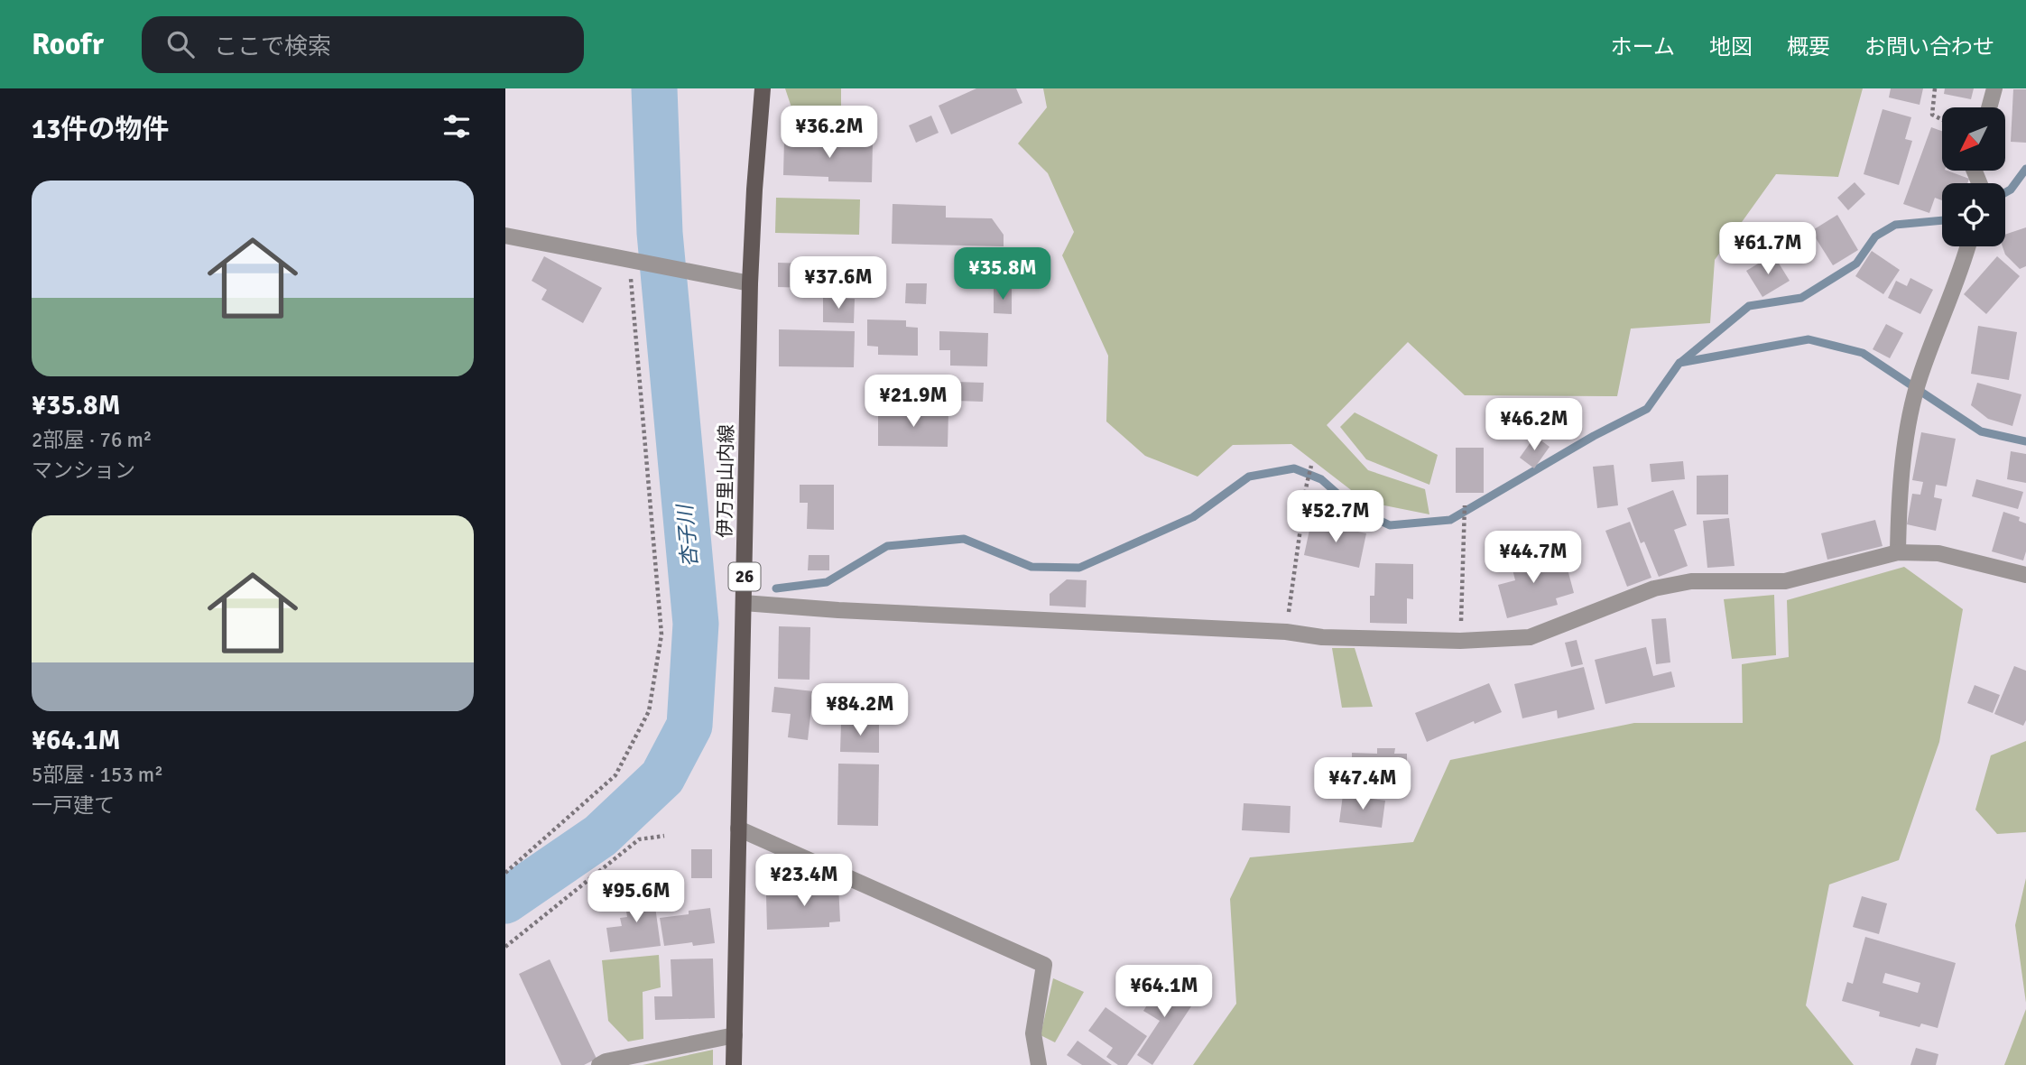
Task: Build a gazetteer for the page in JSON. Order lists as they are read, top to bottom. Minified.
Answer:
{"streets":{"main road":["伊万里山内線","26"]},"water":["杏子川"],"north":"bottom left","page":{"header":"Roofr","search":"ここで検索","nav":["ホーム","地図","概要","お問い合わせ"],"heading":"13件の物件","price":["¥36.2M","¥61.7M","¥35.8M","¥37.6M","¥21.9M","¥46.2M","¥52.7M","¥44.7M","¥84.2M","¥47.4M","¥23.4M","¥95.6M","¥64.1M"],"list":[{"name":"¥35.8M","note":"2部屋 · 76 m² · マンション"},{"name":"¥64.1M","note":"5部屋 · 153 m² · 一戸建て"}]}}
